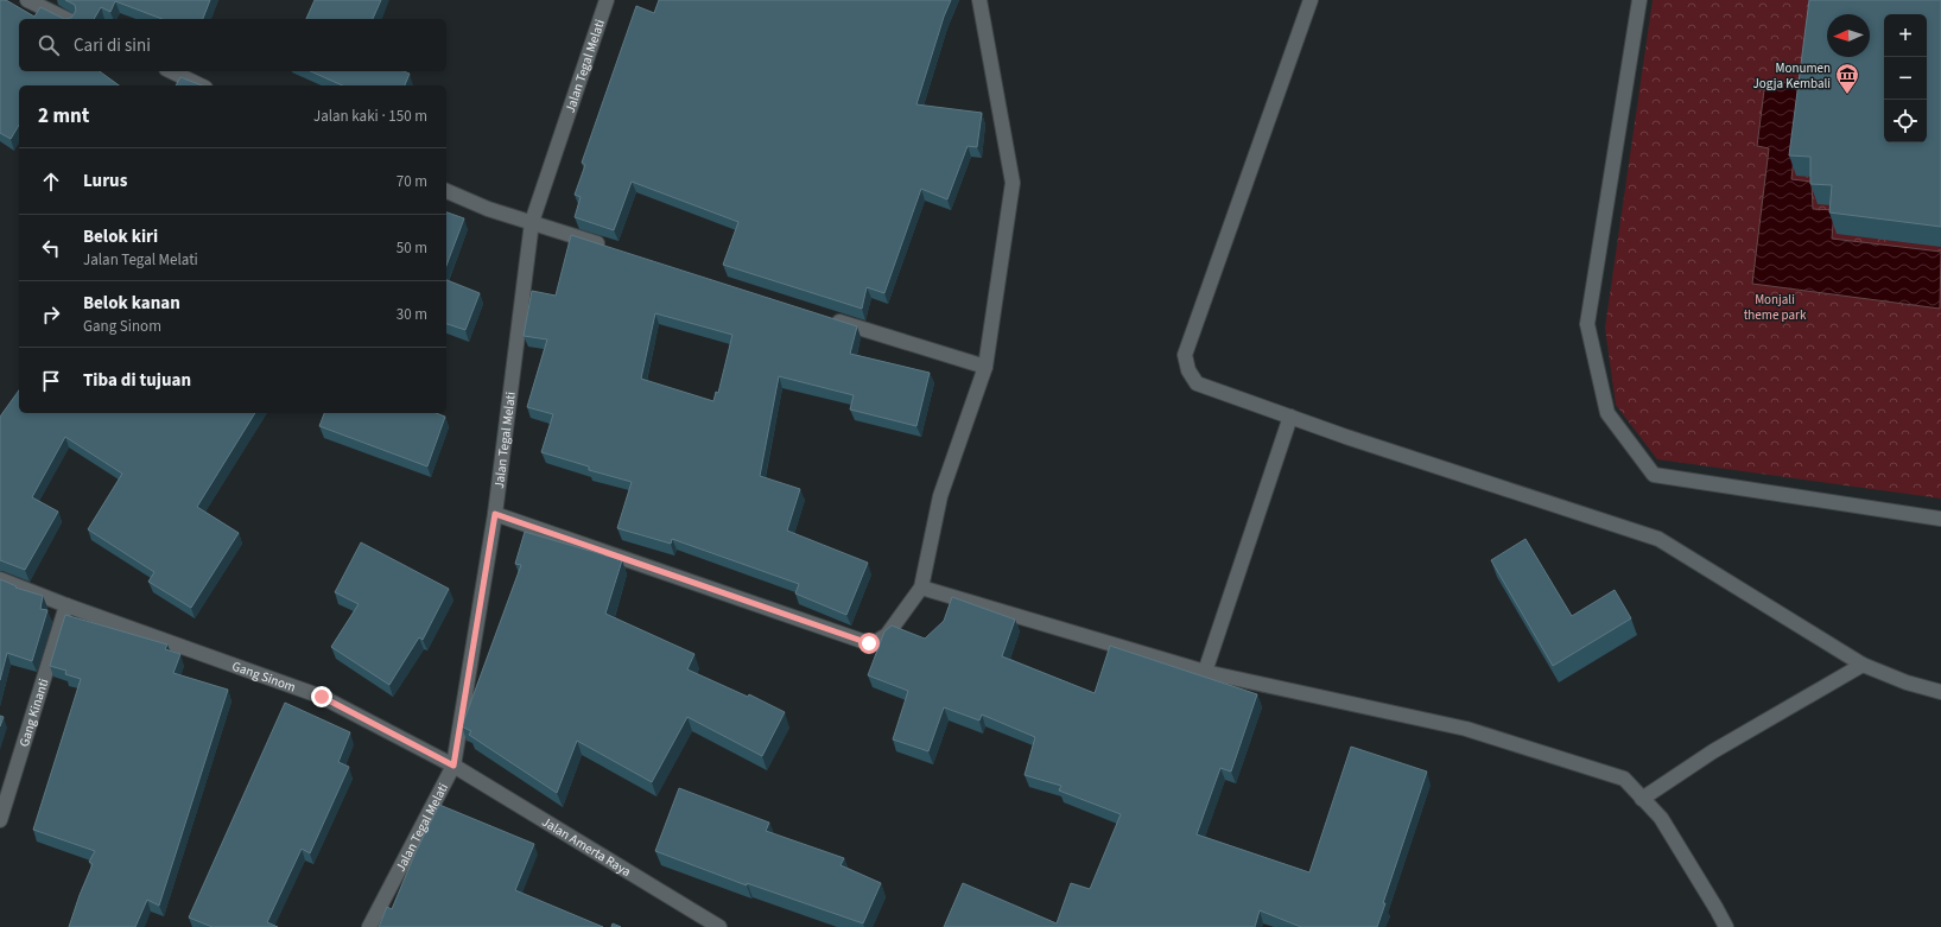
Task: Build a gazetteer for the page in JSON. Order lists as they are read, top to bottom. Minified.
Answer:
{"streets":{"street":["Jalan Tegal Melati","Gang Sinom","Gang Kinanti","Jalan Amerta Raya"]},"crossings":[["Jalan Tegal Melati","Gang Sinom"],["Jalan Tegal Melati","Jalan Amerta Raya"],["Gang Sinom","Gang Kinanti"],["Gang Sinom","Jalan Amerta Raya"]],"parks":["Monjali theme park"],"places":{"museum":["Monumen Jogja Kembali"]},"north":"left","page":{"map_buttons":["+","−"],"search":"Cari di sini","heading":["2 mnt","Jalan kaki · 150 m"],"list":[["Lurus","70 m"],["Belok kiri","Jalan Tegal Melati","50 m"],["Belok kanan","Gang Sinom","30 m"],"Tiba di tujuan"]}}
